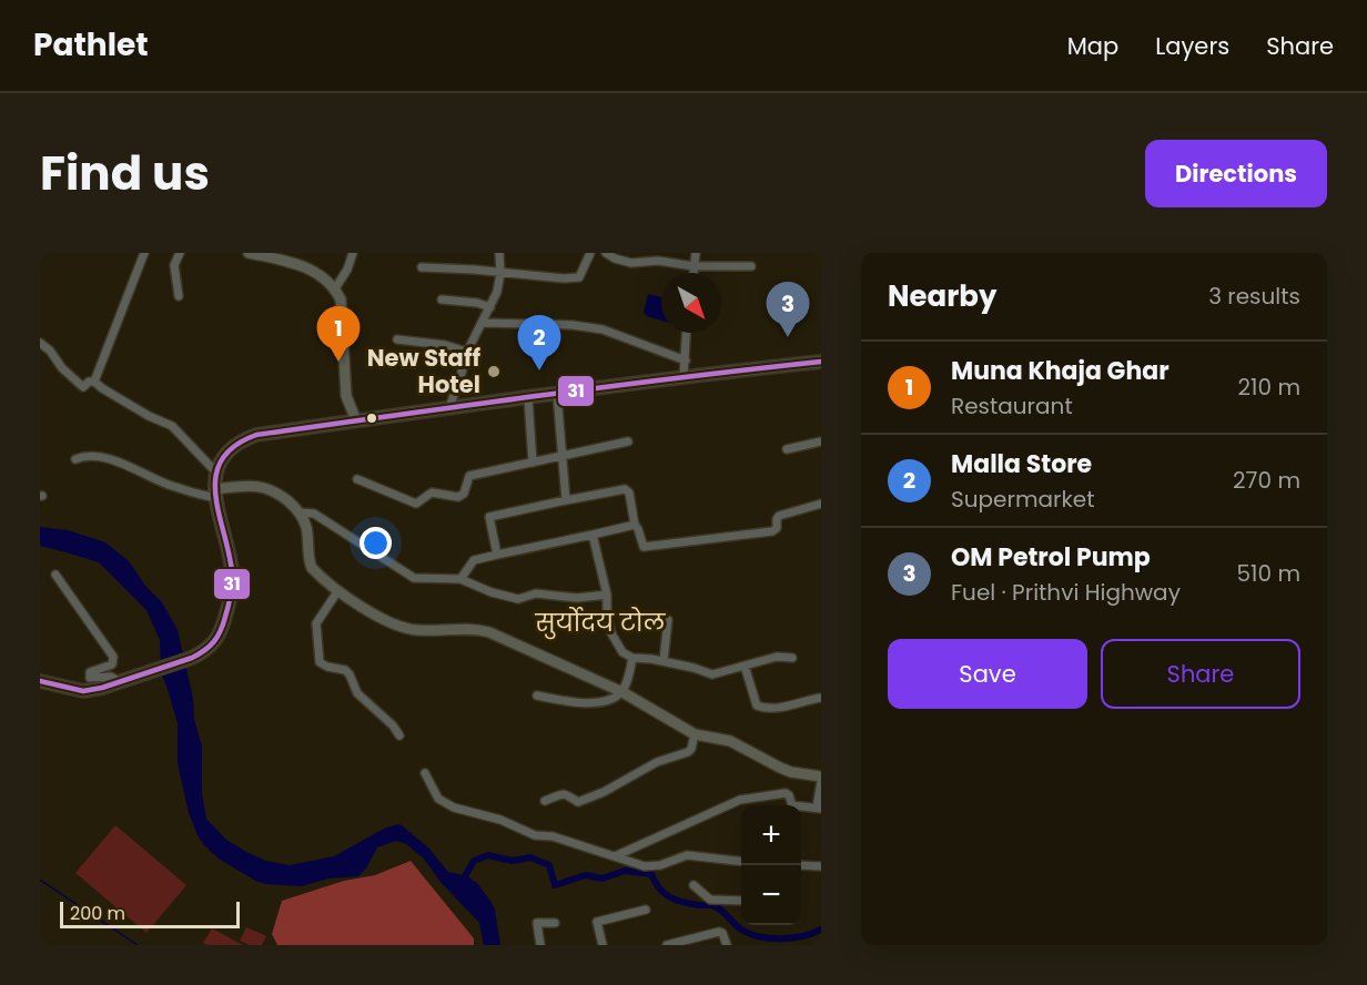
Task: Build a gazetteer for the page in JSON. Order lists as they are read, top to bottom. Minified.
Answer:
{"districts":["सुर्योदय टोल"],"places":["New Staff Hotel"],"lines":["transit line 31"],"scale_bar":"200 m","north":"bottom right","page":{"header":"Pathlet","nav":["Map","Layers","Share"],"title":"Find us","buttons":["Directions",["Save","Share"]],"heading":["Nearby","3 results"],"pins":["3","1","2"],"list":[{"mark":"1","name":"Muna Khaja Ghar","note":"Restaurant","value":"210 m"},{"mark":"2","name":"Malla Store","note":"Supermarket","value":"270 m"},{"mark":"3","name":"OM Petrol Pump","note":"Fuel · Prithvi Highway","value":"510 m"}],"map_buttons":["+","−"],"scale":"200 m"}}
